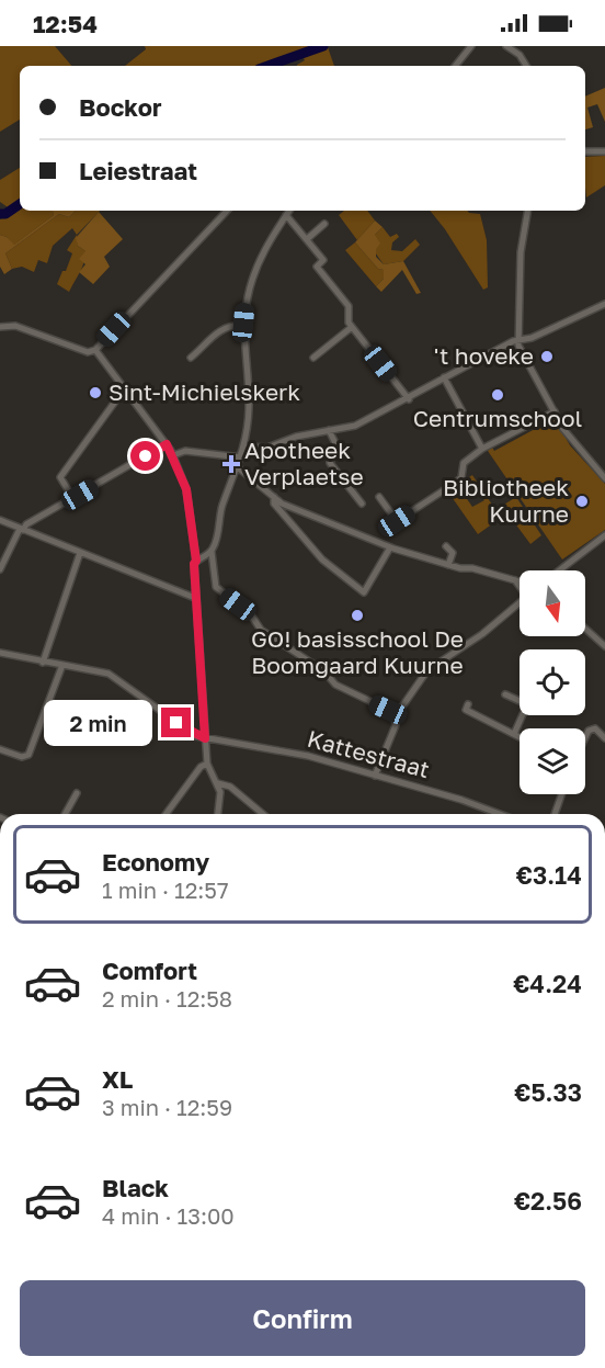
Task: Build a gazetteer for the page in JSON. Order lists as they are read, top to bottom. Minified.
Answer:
{"streets":{"street":["Kattestraat"]},"places":{"other":["'t hoveke","Sint-Michielskerk","Centrumschool","Bibliotheek Kuurne","GO! basisschool De Boomgaard Kuurne"],"health":["Apotheek Verplaetse"]},"north":"bottom","page":{"status":"12:54","banner":["Bockor","Leiestraat"],"bubble":"2 min","list":[{"name":"Economy","note":"1 min · 12:57","value":"€3.14"},{"name":"Comfort","note":"2 min · 12:58","value":"€4.24"},{"name":"XL","note":"3 min · 12:59","value":"€5.33"},{"name":"Black","note":"4 min · 13:00","value":"€2.56"}],"buttons":"Confirm"}}
